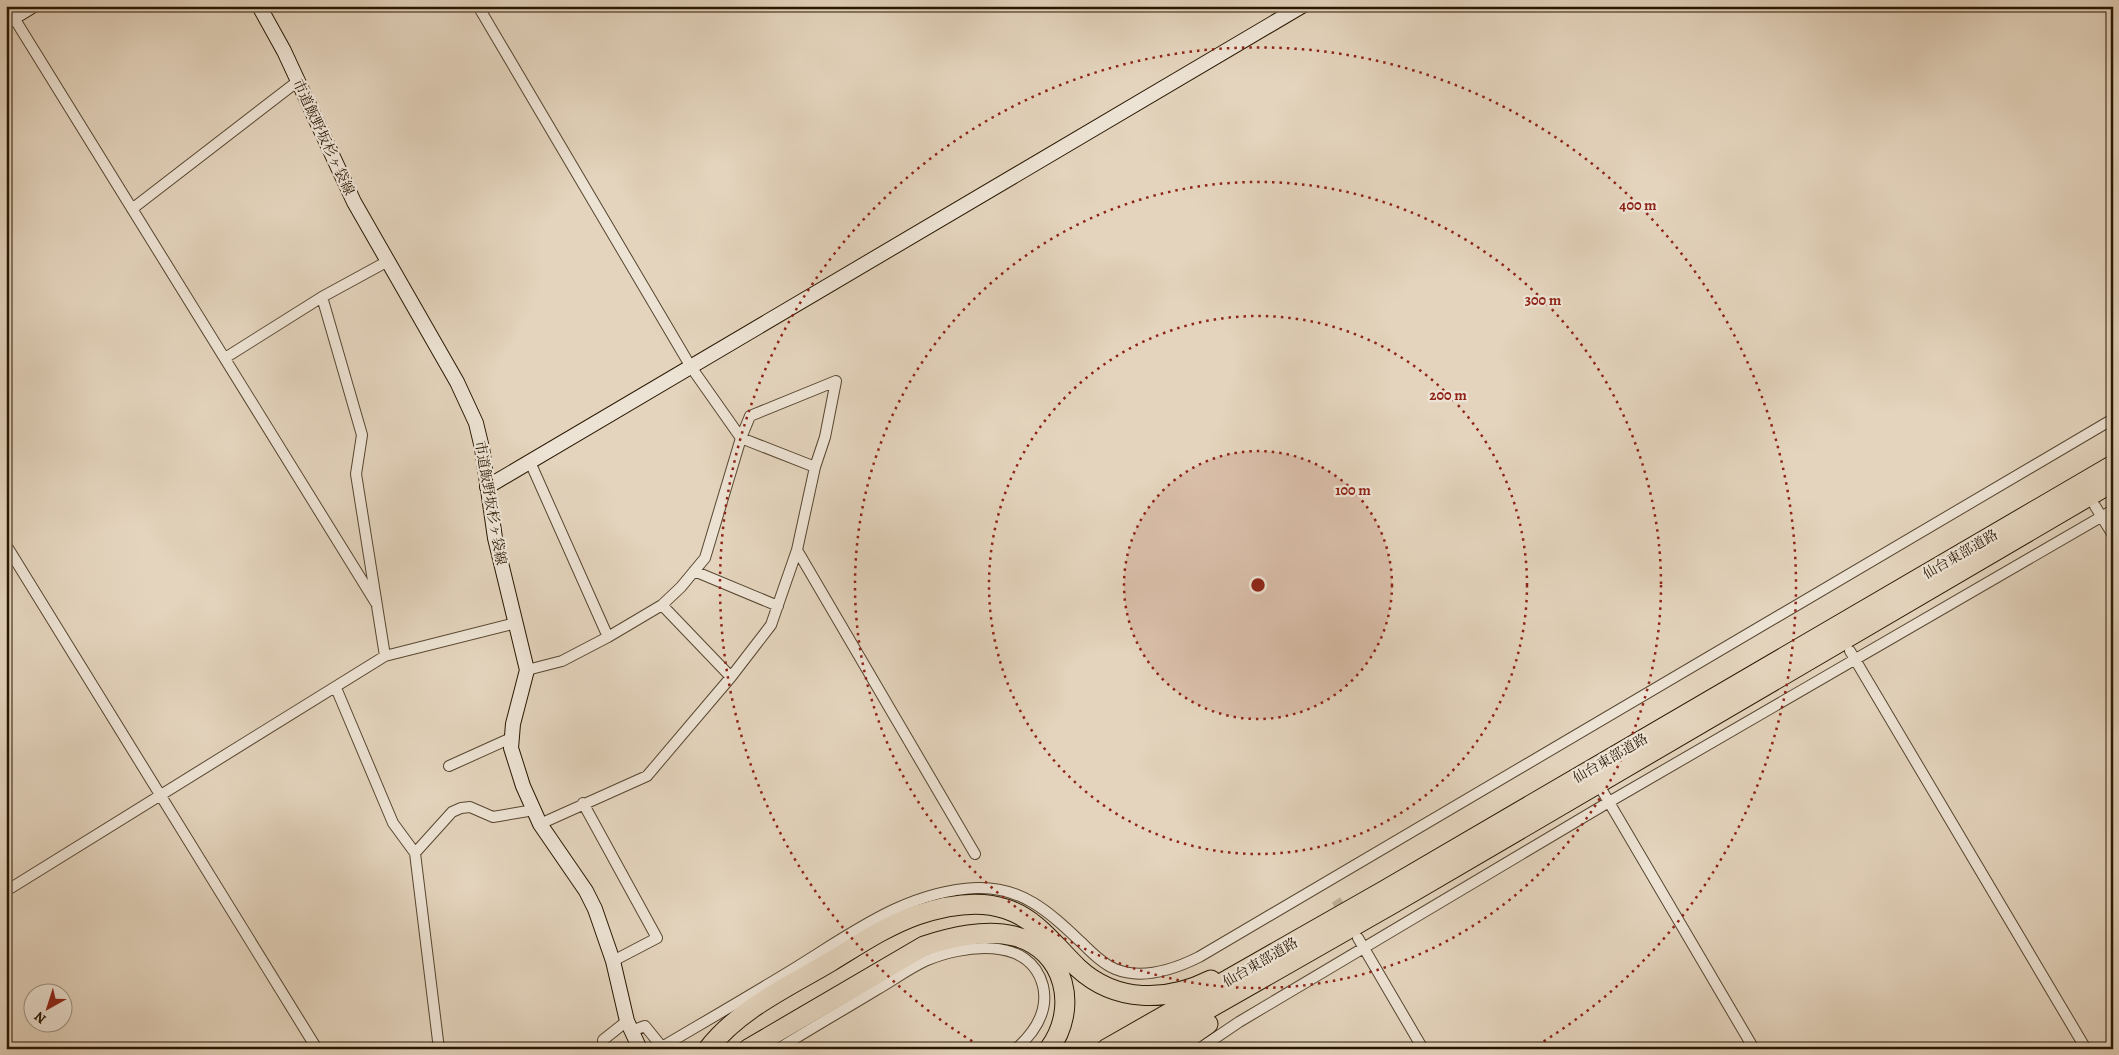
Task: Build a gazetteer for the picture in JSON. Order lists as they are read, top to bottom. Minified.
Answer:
{"streets":{"highway":["仙台東部道路"],"street":["市道飯野坂杉ヶ袋線"]},"north":"bottom left","rings":["400 m","300 m","200 m","100 m"]}
